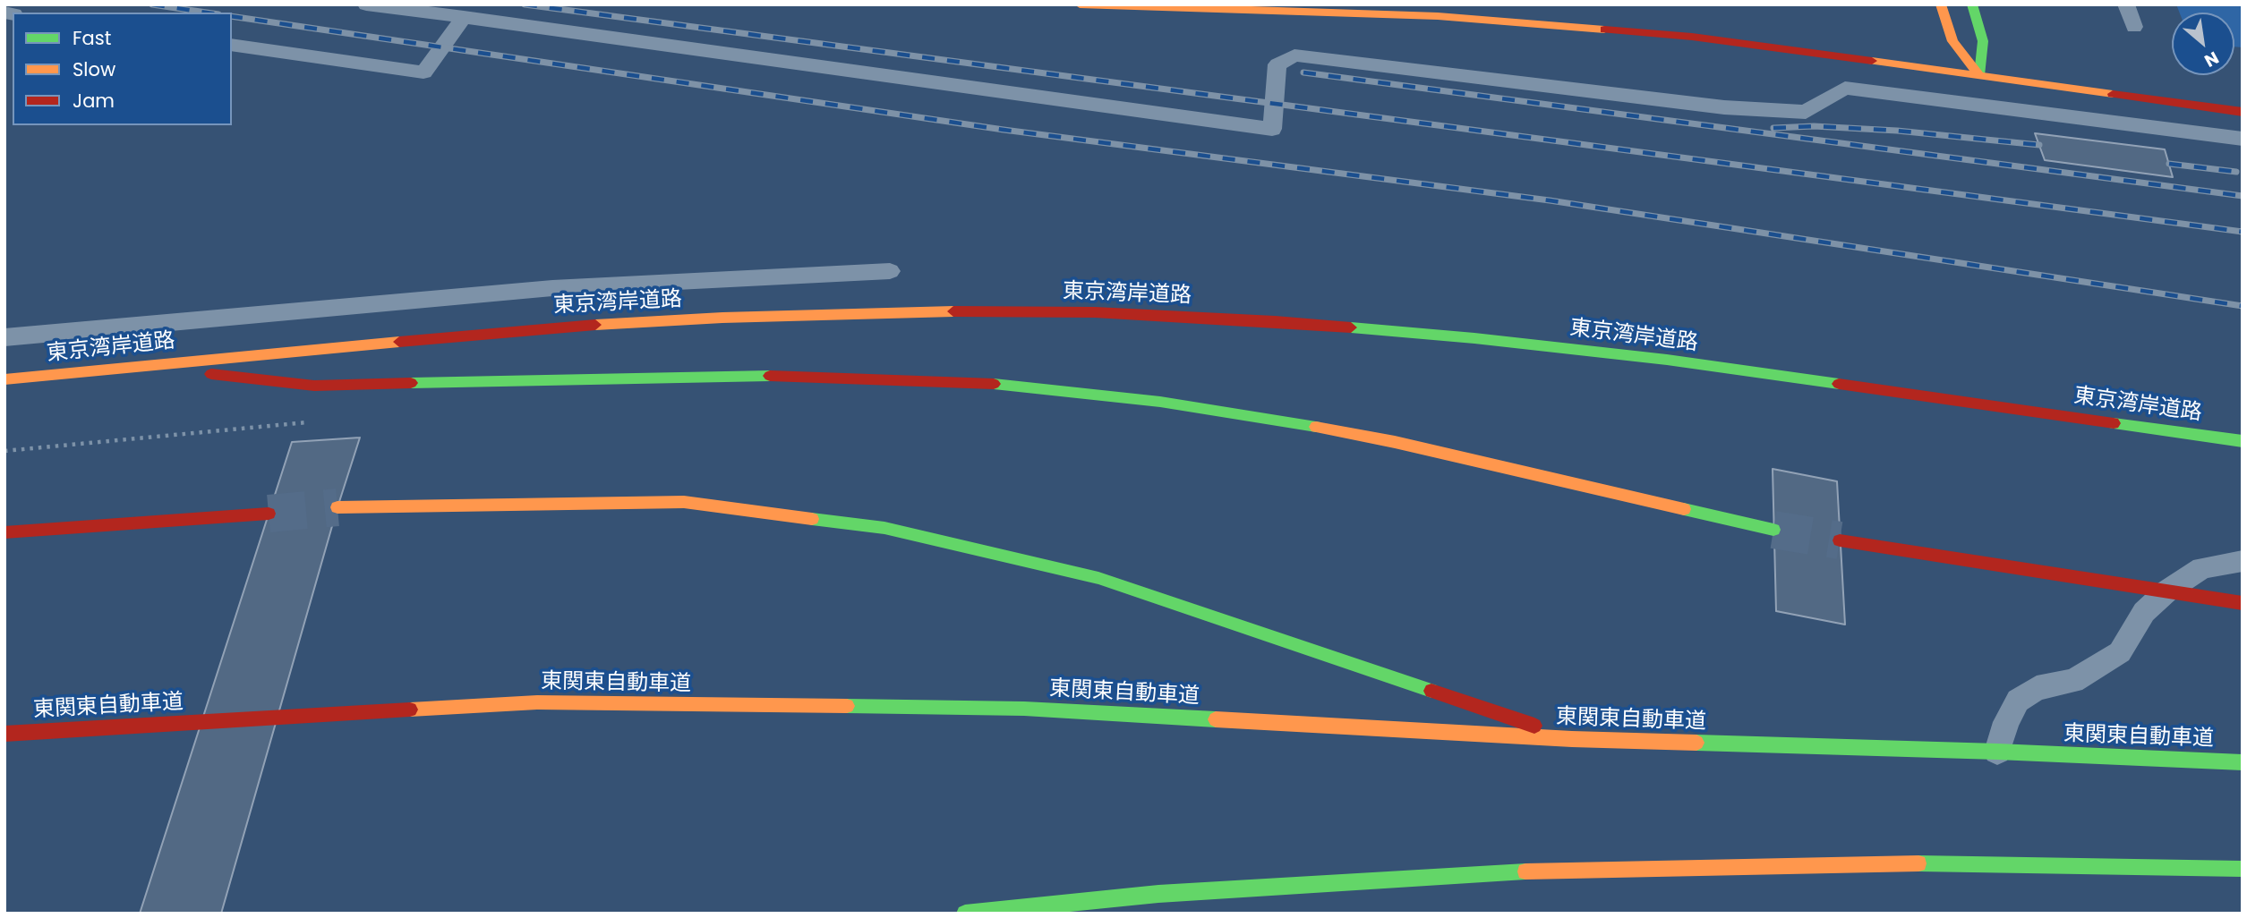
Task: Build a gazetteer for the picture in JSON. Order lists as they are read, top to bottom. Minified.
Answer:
{"streets":{"main road":["東京湾岸道路","東関東自動車道"]},"legend":["Fast","Slow","Jam"],"north":"bottom right"}
